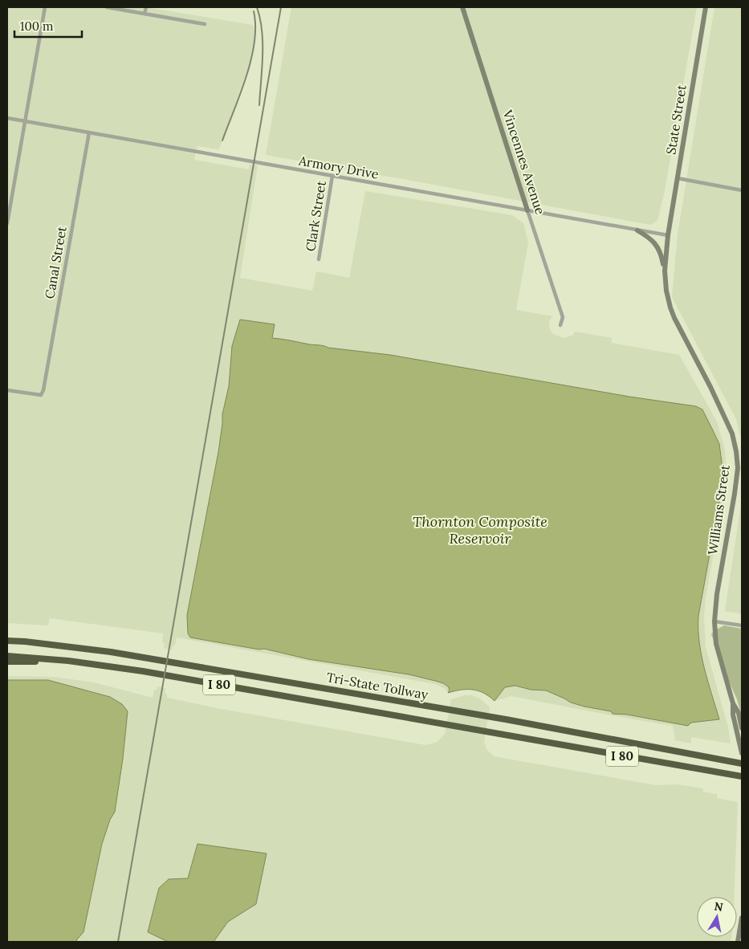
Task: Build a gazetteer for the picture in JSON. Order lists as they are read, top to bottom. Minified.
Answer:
{"streets":{"highway":["I 80","Tri-State Tollway"],"street":["State Street","Vincennes Avenue","Armory Drive","Clark Street","Canal Street","Williams Street"]},"crossings":[["State Street","Armory Drive"],["State Street","Williams Street"],["Vincennes Avenue","Armory Drive"],["Armory Drive","Clark Street"],["Armory Drive","Canal Street"],["Armory Drive","Williams Street"]],"water":["Thornton Composite Reservoir"],"scale_bar":"100 m","north":"top"}
